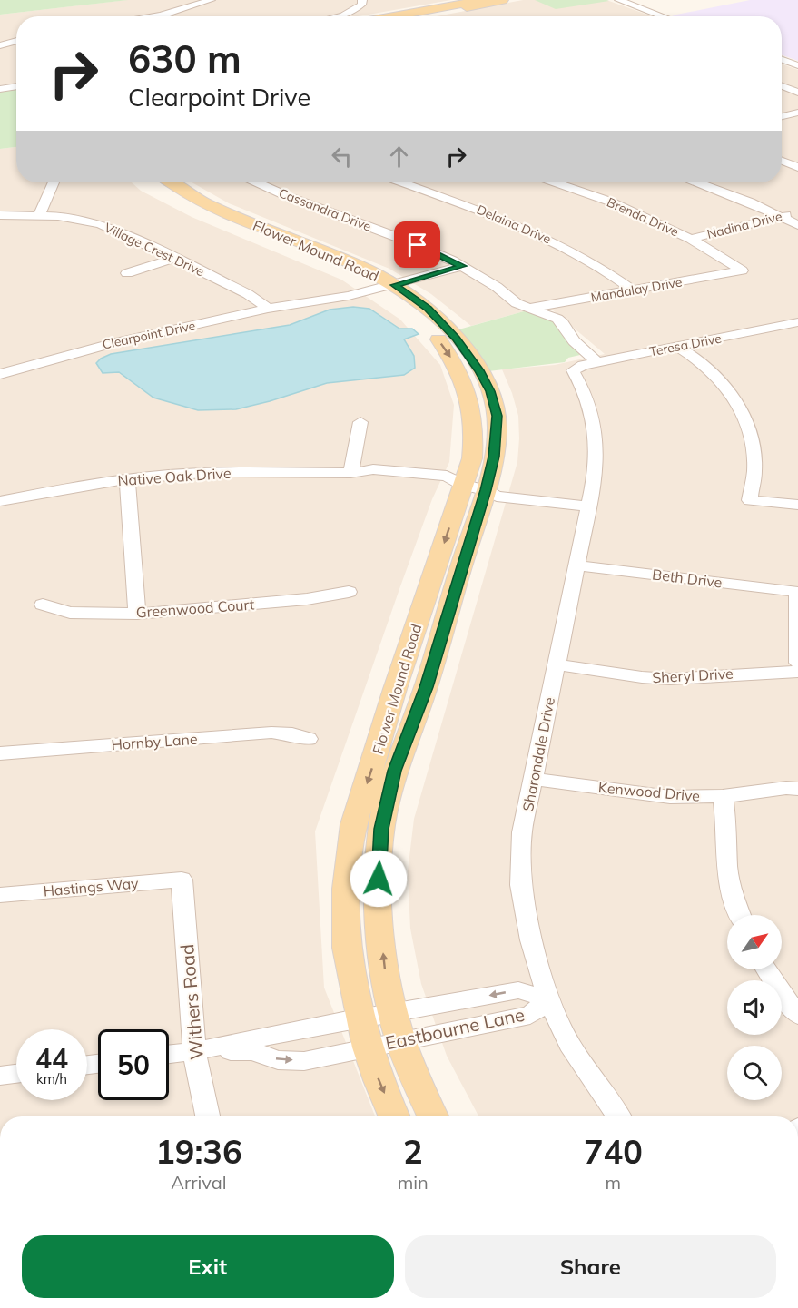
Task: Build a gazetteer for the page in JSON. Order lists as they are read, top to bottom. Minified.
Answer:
{"streets":{"main road":["Flower Mound Road"],"street":["Cassandra Drive","Brenda Drive","Delaina Drive","Nadina Drive","Village Crest Drive","Mandalay Drive","Clearpoint Drive","Teresa Drive","Native Oak Drive","Beth Drive","Greenwood Court","Sheryl Drive","Hornby Lane","Sharondale Drive","Kenwood Drive","Hastings Way","Withers Road","Eastbourne Lane"]},"crossings":[["Cassandra Drive","Mandalay Drive"],["Cassandra Drive","Clearpoint Drive"],["Cassandra Drive","Teresa Drive"],["Brenda Drive","Nadina Drive"],["Brenda Drive","Mandalay Drive"],["Delaina Drive","Mandalay Drive"],["Village Crest Drive","Clearpoint Drive"],["Flower Mound Road","Clearpoint Drive"],["Flower Mound Road","Native Oak Drive"],["Flower Mound Road","Eastbourne Lane"],["Teresa Drive","Sharondale Drive"],["Native Oak Drive","Sharondale Drive"],["Beth Drive","Sharondale Drive"],["Sheryl Drive","Sharondale Drive"],["Sharondale Drive","Kenwood Drive"],["Sharondale Drive","Eastbourne Lane"],["Hastings Way","Withers Road"],["Withers Road","Eastbourne Lane"]],"north":"top right","page":{"turn":["630 m","Clearpoint Drive"],"speed":"44 km/h","limit":"50","eta":["19:36","Arrival","2","min","740","m"],"buttons":["Exit","Share"]}}
